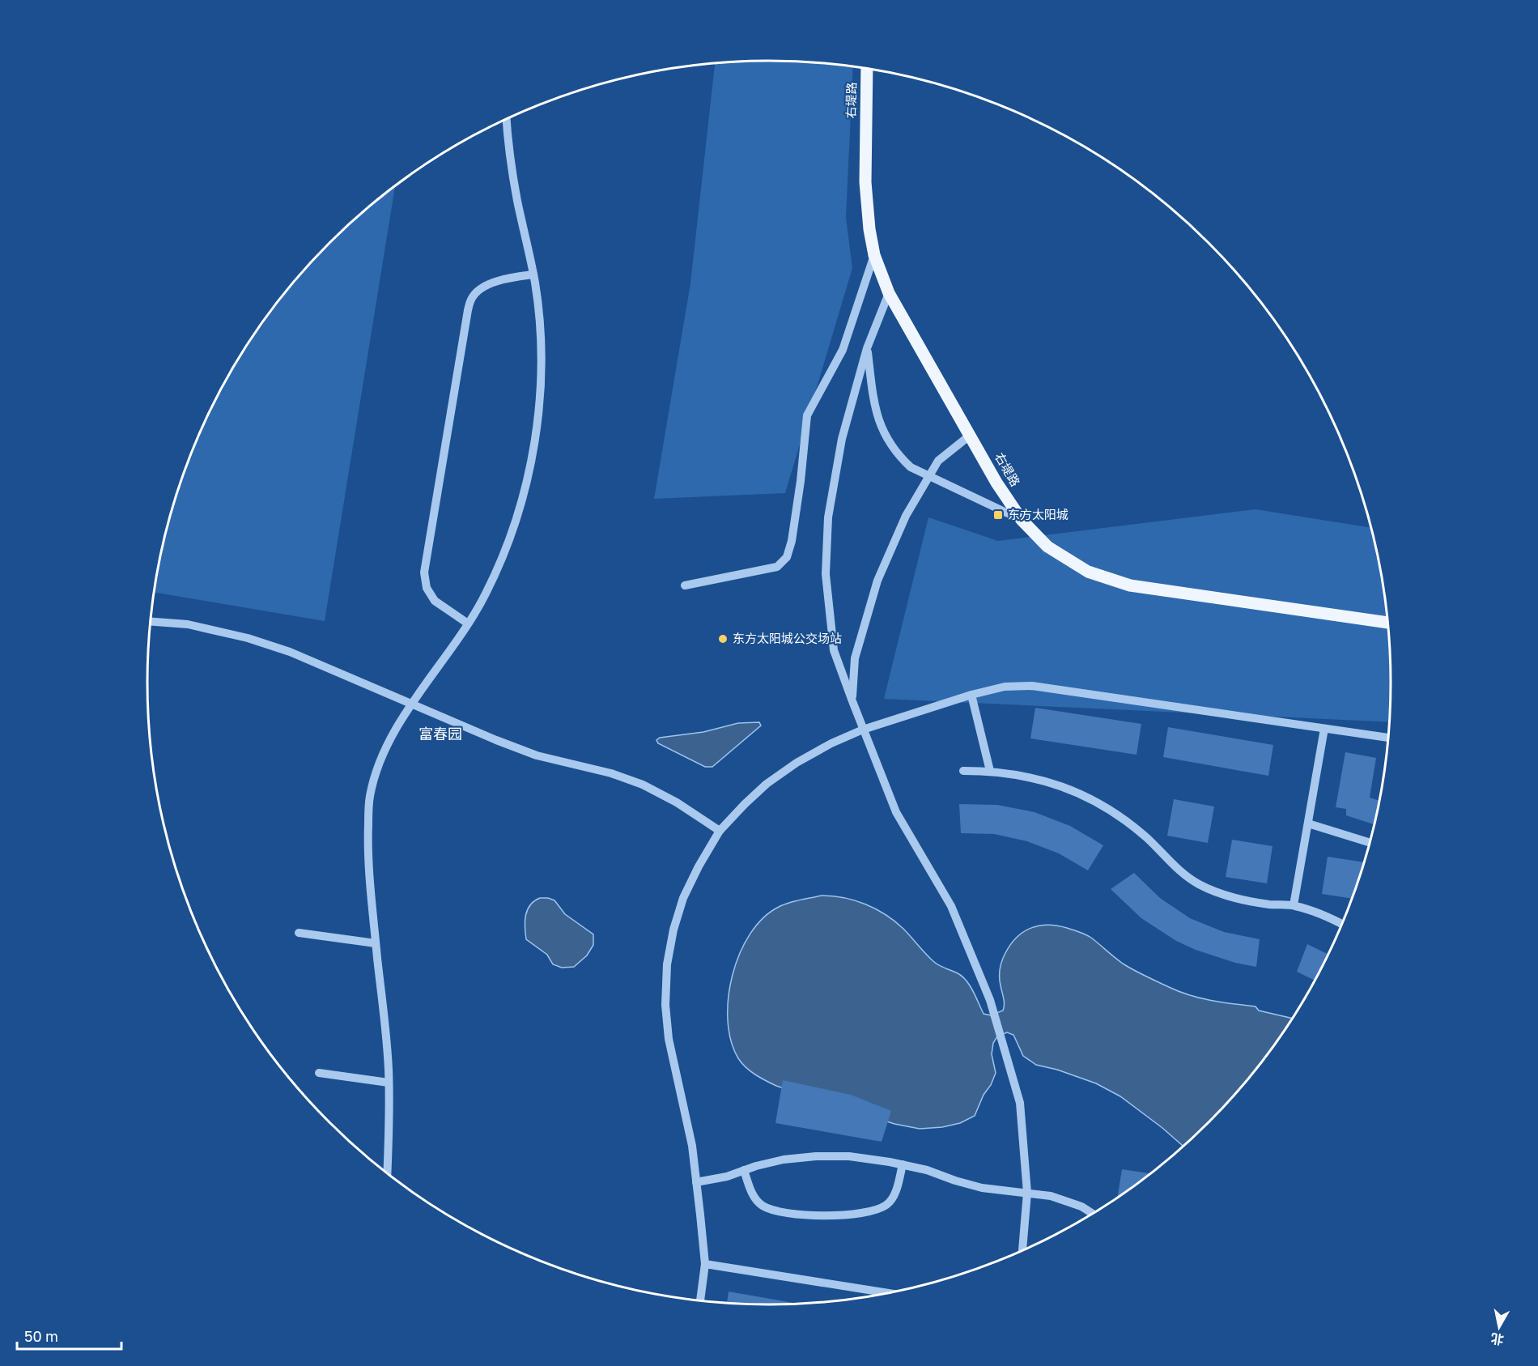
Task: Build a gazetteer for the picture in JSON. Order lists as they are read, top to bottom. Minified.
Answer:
{"streets":{"main road":["右堤路"]},"districts":["富春园"],"places":{"transit":["东方太阳城"],"other":["东方太阳城公交场站"]},"scale_bar":"50 m","north":"bottom"}
